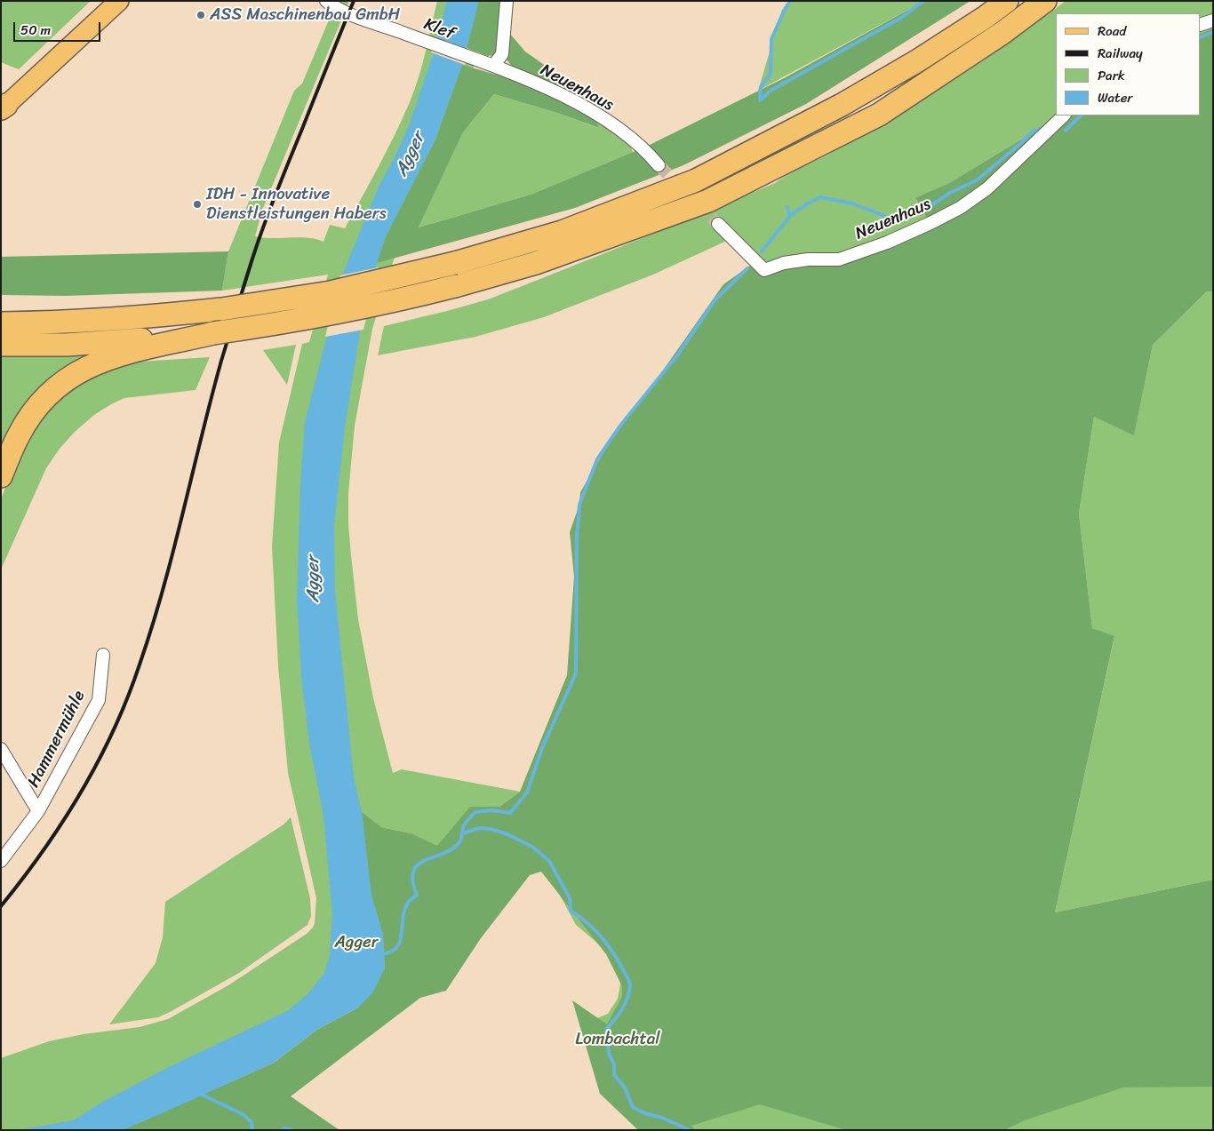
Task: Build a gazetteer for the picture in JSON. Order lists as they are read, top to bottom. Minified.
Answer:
{"streets":{"street":["Klef","Neuenhaus","Hammermühle"]},"crossings":[["Klef","Neuenhaus"]],"water":["Agger"],"parks":["Agger","Lombachtal"],"places":["ASS Maschinenbau GmbH","IDH - Innovative Dienstleistungen Habers"],"legend":["Road","Railway","Park","Water"],"scale_bar":"50 m"}
